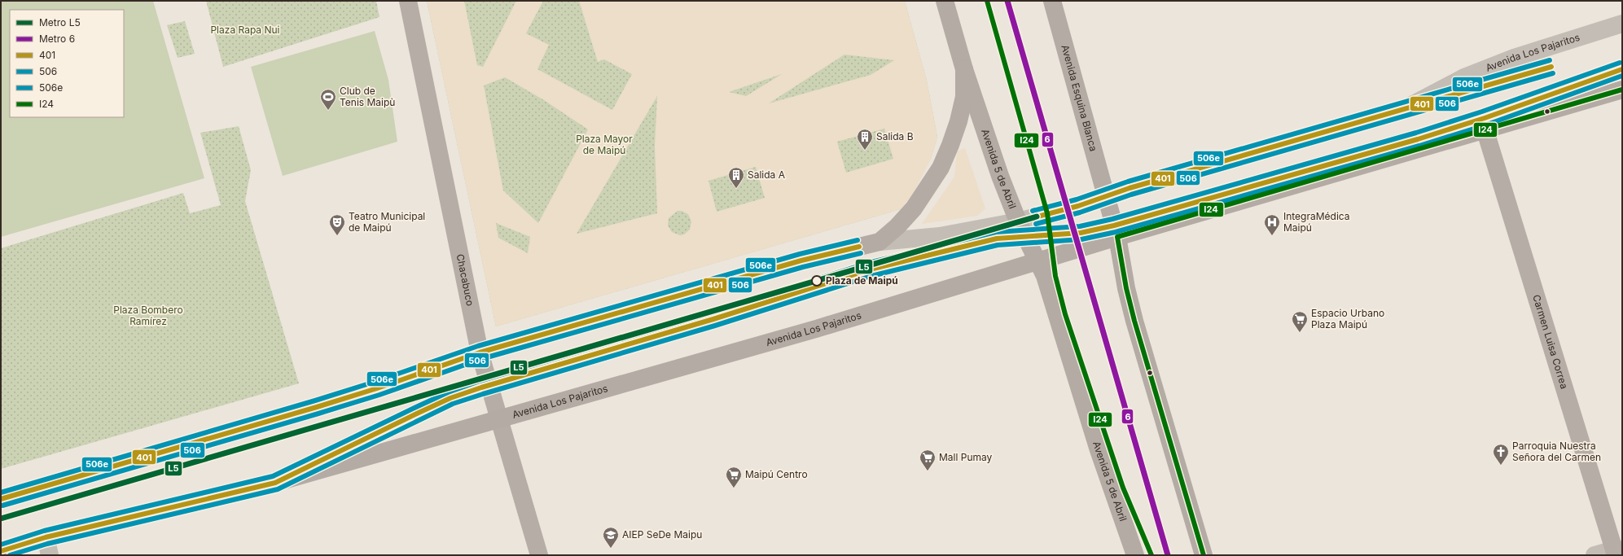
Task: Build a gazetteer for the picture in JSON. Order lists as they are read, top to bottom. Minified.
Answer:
{"streets":{"main road":["Avenida Los Pajaritos","Avenida Esquina Blanca","Avenida 5 de Abril","Chacabuco","Carmen Luisa Correa"]},"crossings":[["Avenida Los Pajaritos","Avenida Esquina Blanca"],["Avenida Los Pajaritos","Avenida 5 de Abril"],["Avenida Los Pajaritos","Chacabuco"],["Avenida Los Pajaritos","Carmen Luisa Correa"]],"parks":["Plaza Rapa Nui","Plaza Mayor de Maipú","Plaza Bombero Ramírez"],"places":{"sports":["Club de Tenis Maipù"],"building":["Salida B","Salida A"],"theatre":["Teatro Municipal de Maipú"],"hospital":["IntegraMédica Maipú"],"other":["Plaza de Maipú"],"supermarket":["Espacio Urbano Plaza Maipú","Mall Pumay","Maipú Centro"],"church":["Parroquia Nuestra Señora del Carmen"],"school or university":["AIEP SeDe Maipu"]},"lines":["metro line 6","transit line I24","transit line 506e","transit line 401","transit line 506","metro line L5"],"legend":["Metro L5","Metro 6","401","506","506e","I24"]}
